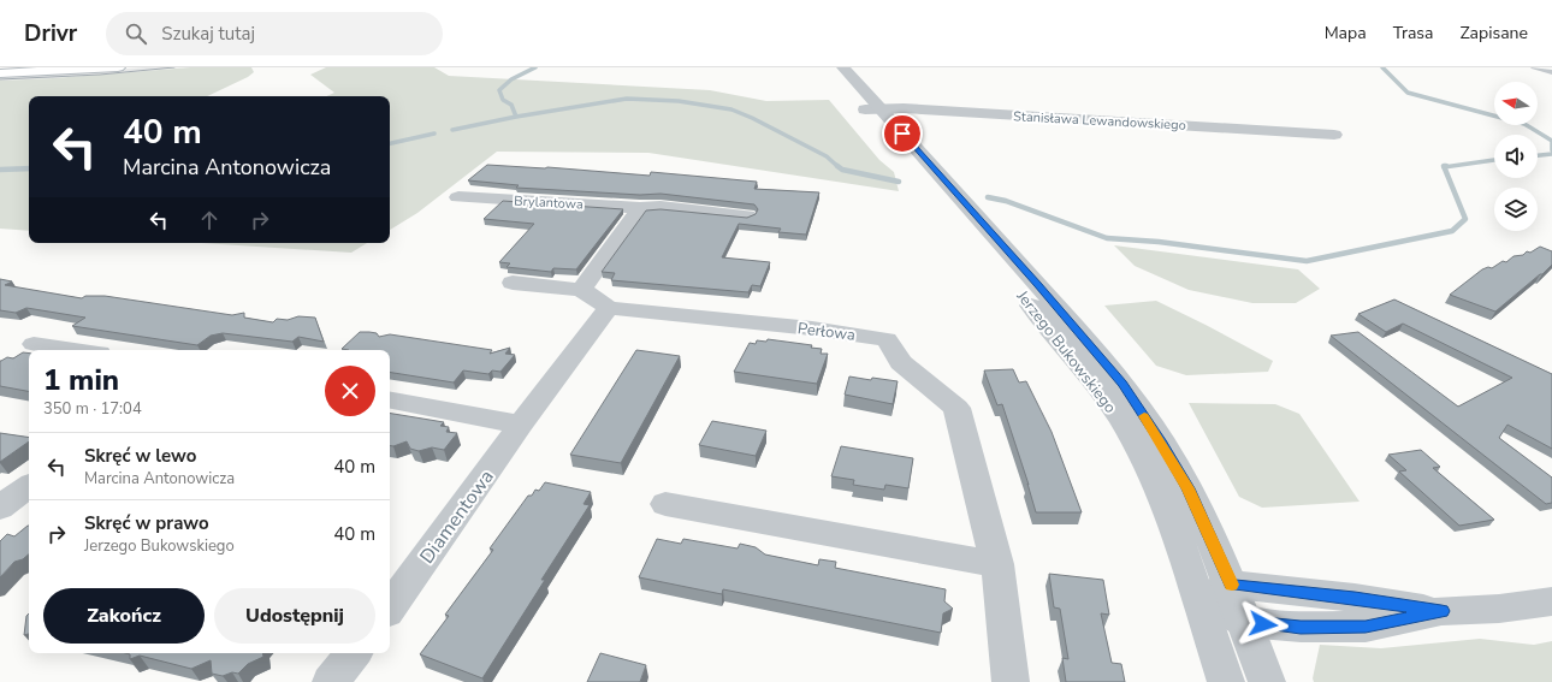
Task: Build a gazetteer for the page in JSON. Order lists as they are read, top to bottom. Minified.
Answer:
{"streets":{"street":["Stanisława Lewandowskiego","Brylantowa","Perłowa","Jerzego Bukowskiego","Diamentowa"]},"crossings":[["Stanisława Lewandowskiego","Jerzego Bukowskiego"],["Perłowa","Diamentowa"]],"north":"left","page":{"header":"Drivr","search":"Szukaj tutaj","nav":["Mapa","Trasa","Zapisane"],"turn":["40 m","Marcina Antonowicza"],"heading":["1 min","350 m · 17:04"],"list":[{"name":"Skręć w lewo","note":"Marcina Antonowicza","value":"40 m"},{"name":"Skręć w prawo","note":"Jerzego Bukowskiego","value":"40 m"}],"buttons":["Zakończ","Udostępnij"]}}
